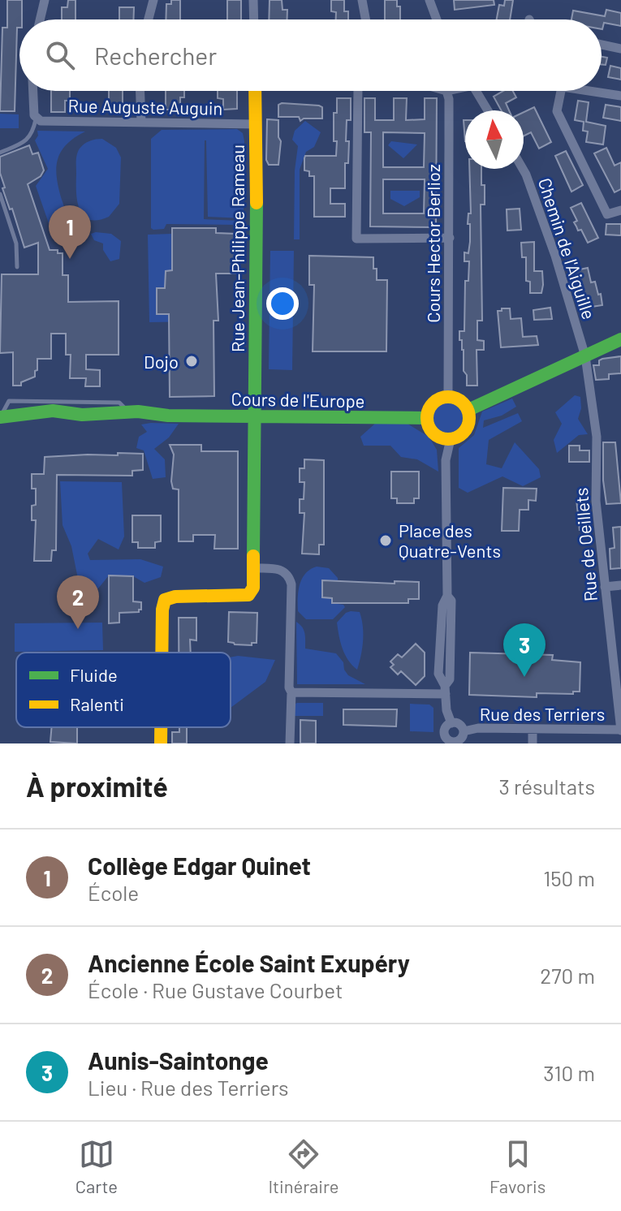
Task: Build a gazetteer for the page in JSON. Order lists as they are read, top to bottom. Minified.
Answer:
{"streets":{"street":["Rue Auguste Auguin","Cours Hector Berlioz","Rue Jean-Philippe Rameau","Chemin de l'Aiguille","Cours de l'Europe","Rue de Oeillets","Rue des Terriers"]},"crossings":[["Rue Auguste Auguin","Rue Jean-Philippe Rameau"],["Cours Hector Berlioz","Cours de l'Europe"],["Rue Jean-Philippe Rameau","Cours de l'Europe"],["Chemin de l'Aiguille","Rue de Oeillets"],["Rue de Oeillets","Rue des Terriers"]],"places":["Dojo","Place des Quatre-Vents"],"legend":["Fluide","Ralenti"],"north":"top","page":{"search":"Rechercher","pins":["1","2","3"],"heading":["À proximité","3 résultats"],"list":[{"mark":"1","name":"Collège Edgar Quinet","note":"École","value":"150 m"},{"mark":"2","name":"Ancienne École Saint Exupéry","note":"École · Rue Gustave Courbet","value":"270 m"},{"mark":"3","name":"Aunis-Saintonge","note":"Lieu · Rue des Terriers","value":"310 m"}],"nav":["Carte","Itinéraire","Favoris"]}}
